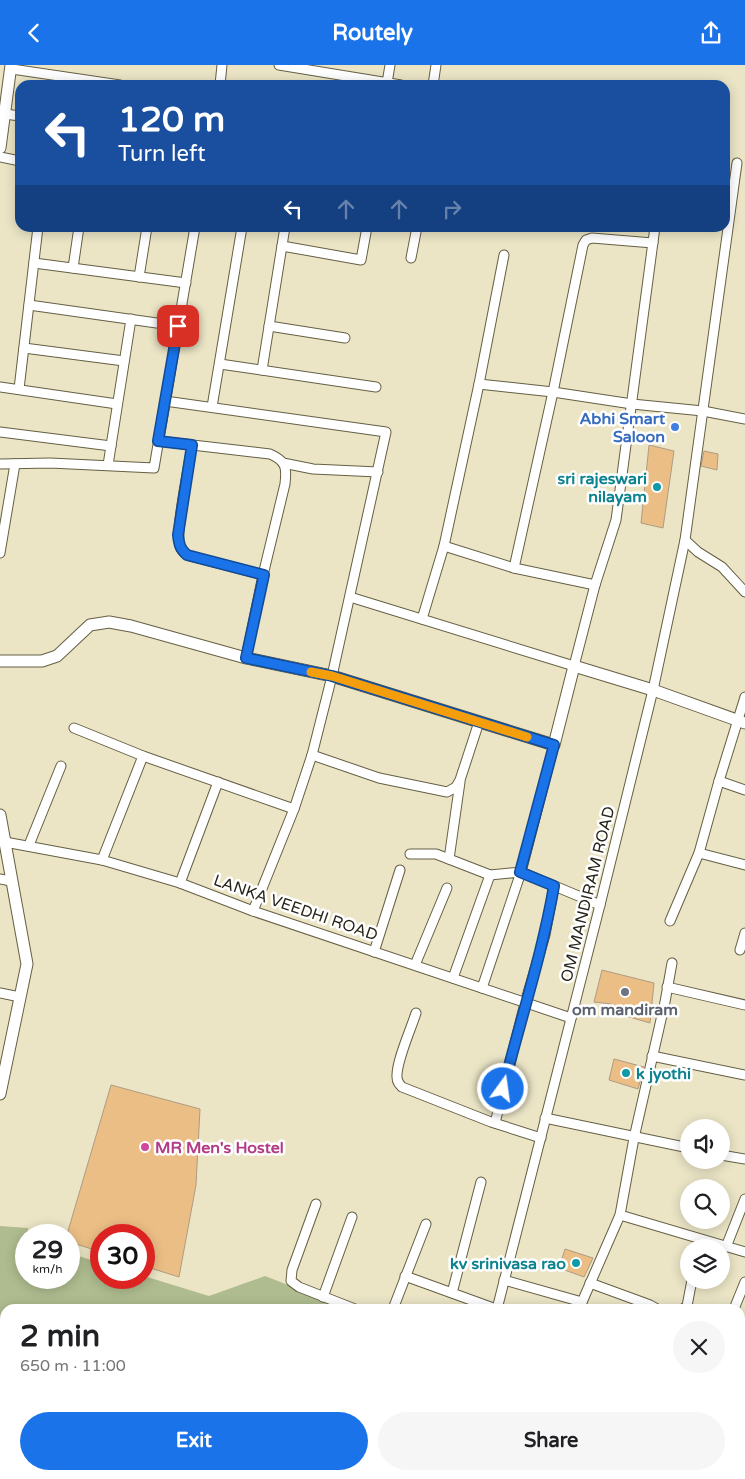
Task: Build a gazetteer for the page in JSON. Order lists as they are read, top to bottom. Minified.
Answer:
{"streets":{"street":["OM MANDIRAM ROAD","LANKA VEEDHI ROAD"]},"crossings":[["OM MANDIRAM ROAD","LANKA VEEDHI ROAD"]],"places":["Abhi Smart Saloon","sri rajeswari nilayam","om mandiram","k jyothi","MR Men's Hostel","kv srinivasa rao"],"page":{"header":"Routely","turn":["120 m","Turn left"],"speed":"29 km/h","limit":"30","heading":["2 min","650 m · 11:00"],"buttons":["Exit","Share"]}}
